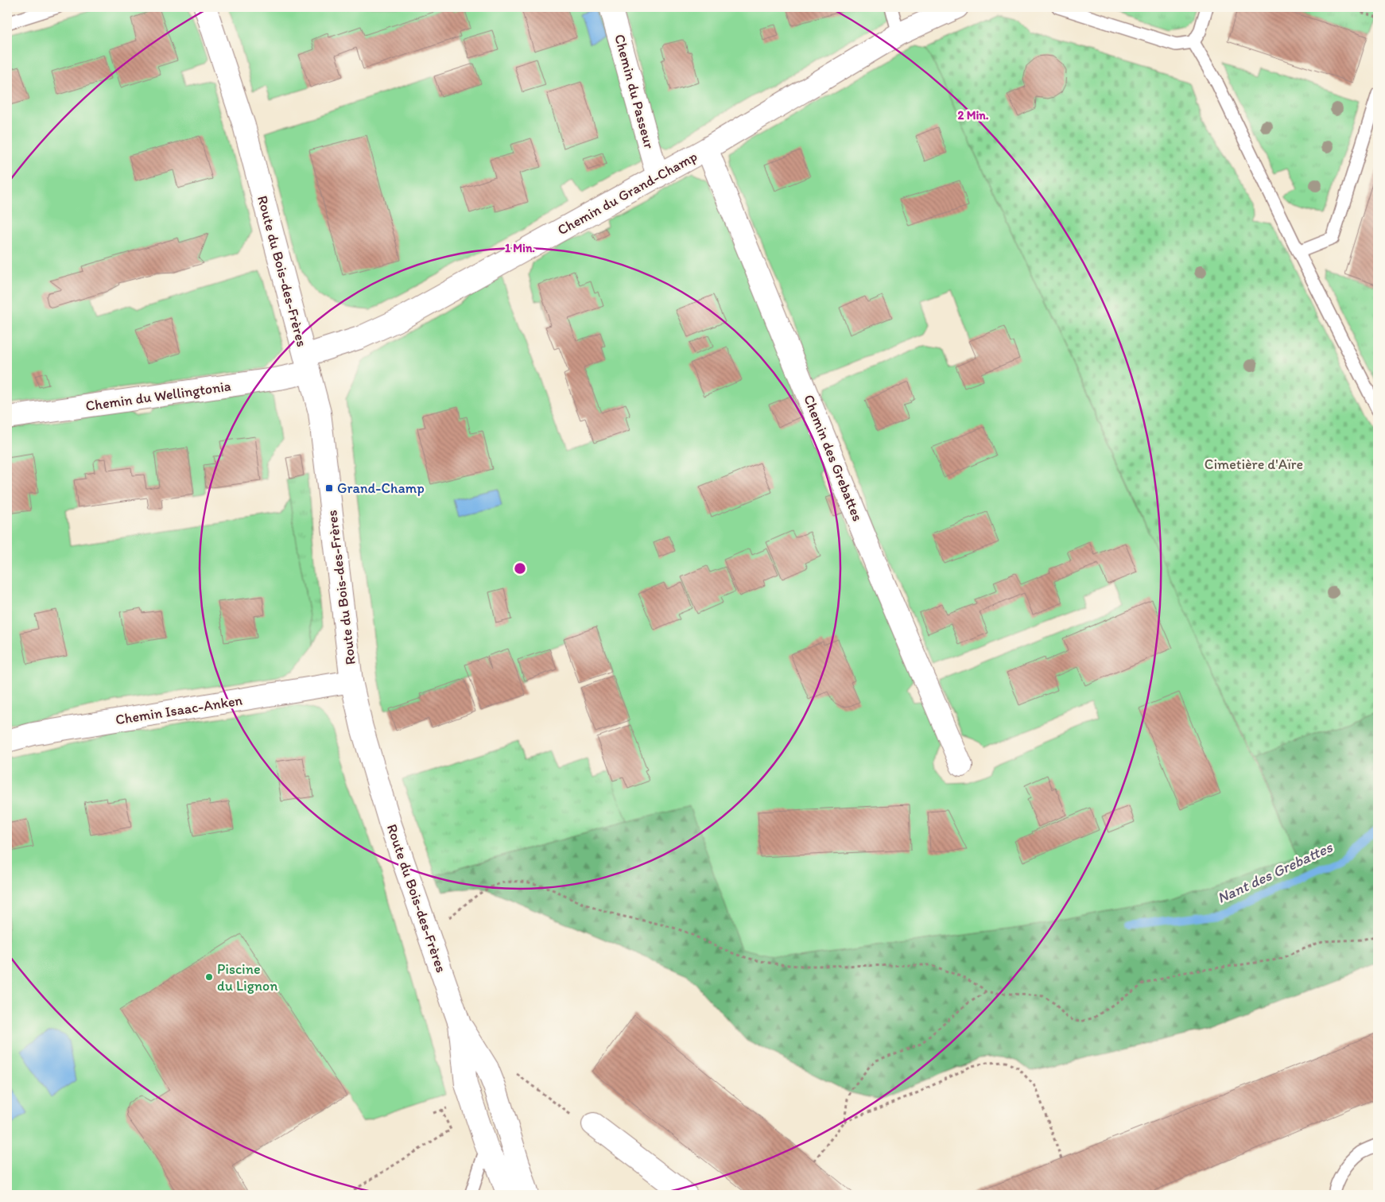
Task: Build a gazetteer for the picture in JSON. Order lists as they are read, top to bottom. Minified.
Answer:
{"streets":{"street":["Chemin du Passeur","Chemin du Grand-Champ","Route du Bois-des-Frères","Chemin du Wellingtonia","Chemin des Grebattes","Chemin Isaac-Anken"]},"crossings":[["Chemin du Passeur","Chemin du Grand-Champ"],["Chemin du Grand-Champ","Route du Bois-des-Frères"],["Chemin du Grand-Champ","Chemin du Wellingtonia"],["Chemin du Grand-Champ","Chemin des Grebattes"],["Route du Bois-des-Frères","Chemin du Wellingtonia"],["Route du Bois-des-Frères","Chemin Isaac-Anken"]],"water":["Nant des Grebattes"],"parks":["Cimetière d'Aïre"],"places":{"transit":["Grand-Champ"],"other":["Piscine du Lignon"]},"rings":["2 Min.","1 Min."]}
